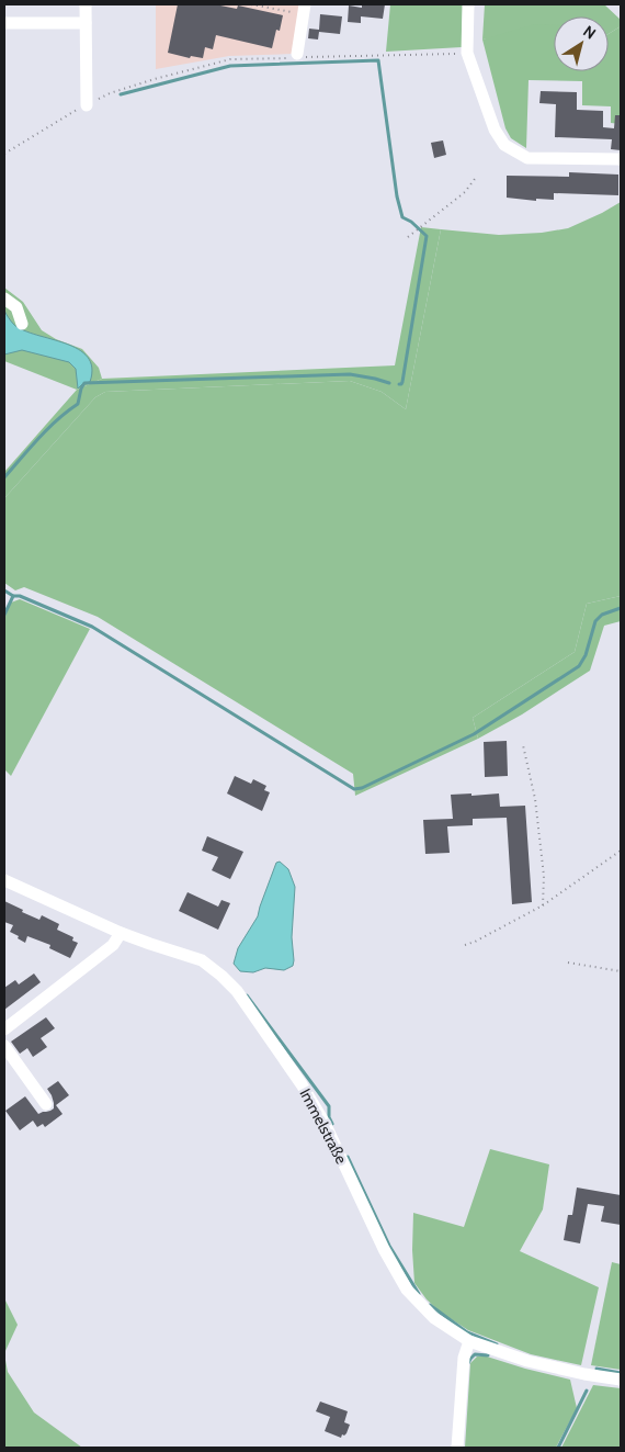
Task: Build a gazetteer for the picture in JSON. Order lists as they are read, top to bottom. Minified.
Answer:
{"streets":{"street":["Immelstraße"]},"north":"top right"}
